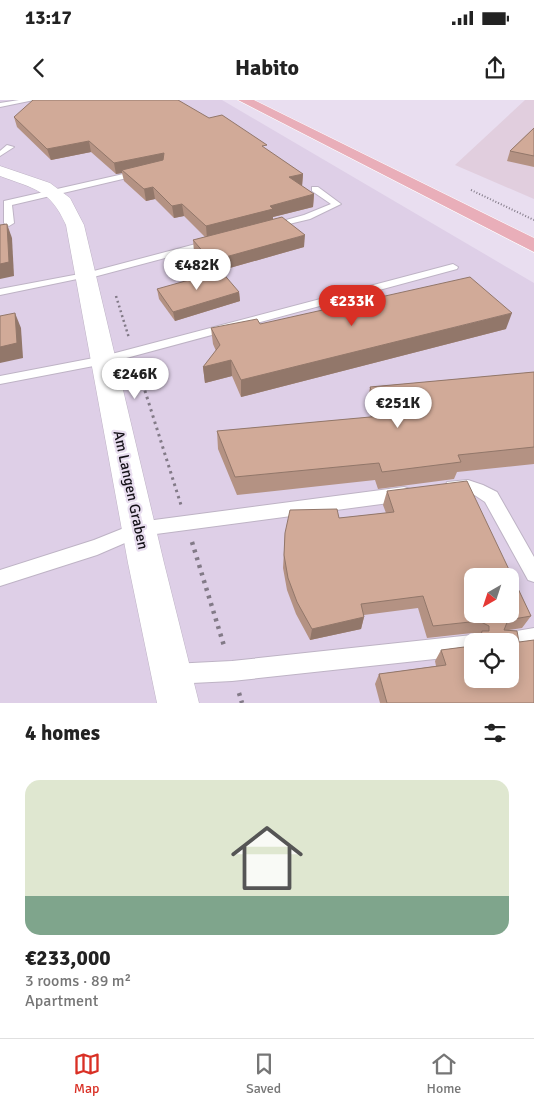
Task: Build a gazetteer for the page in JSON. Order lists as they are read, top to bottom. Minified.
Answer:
{"streets":{"street":["Am Langen Graben"]},"north":"bottom left","page":{"status":"13:17","header":"Habito","price":["€482K","€233K","€246K","€251K"],"heading":"4 homes","list":[{"name":"€233,000","note":"3 rooms · 89 m² · Apartment"}],"tabs":["Map","Saved","Home"]}}
